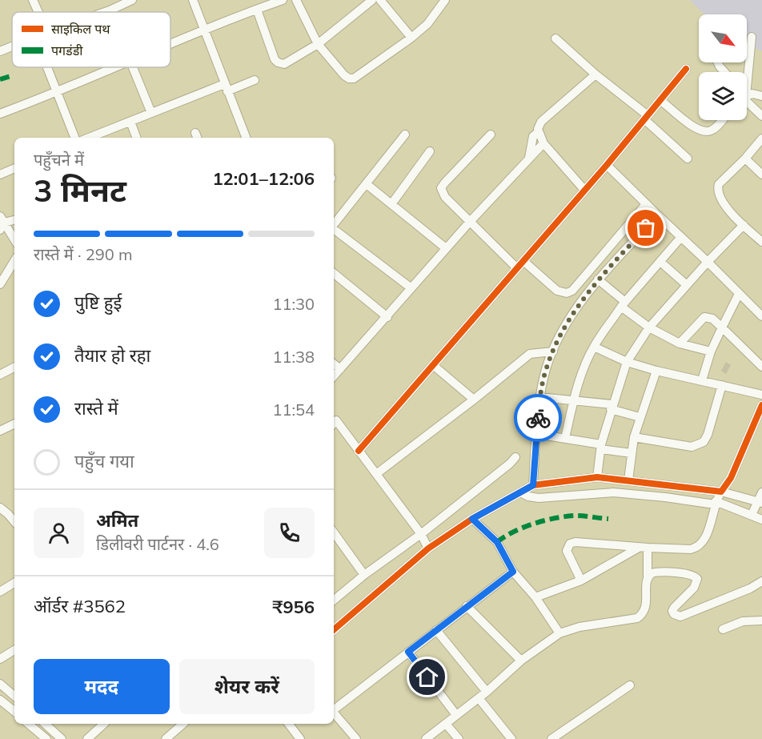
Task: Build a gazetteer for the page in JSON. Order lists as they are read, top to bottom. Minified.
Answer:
{"legend":["साइकिल पथ","पगडंडी"],"north":"bottom right","page":{"heading":["3 मिनट","पहुँचने में","12:01–12:06"],"panel":["अमित","डिलीवरी पार्टनर · 4.6","ऑर्डर #3562","₹956"],"bar":"रास्ते में · 290 m","list":[["पुष्टि हुई","11:30"],["तैयार हो रहा","11:38"],["रास्ते में","11:54"],"पहुँच गया"],"buttons":["मदद","शेयर करें"]}}
